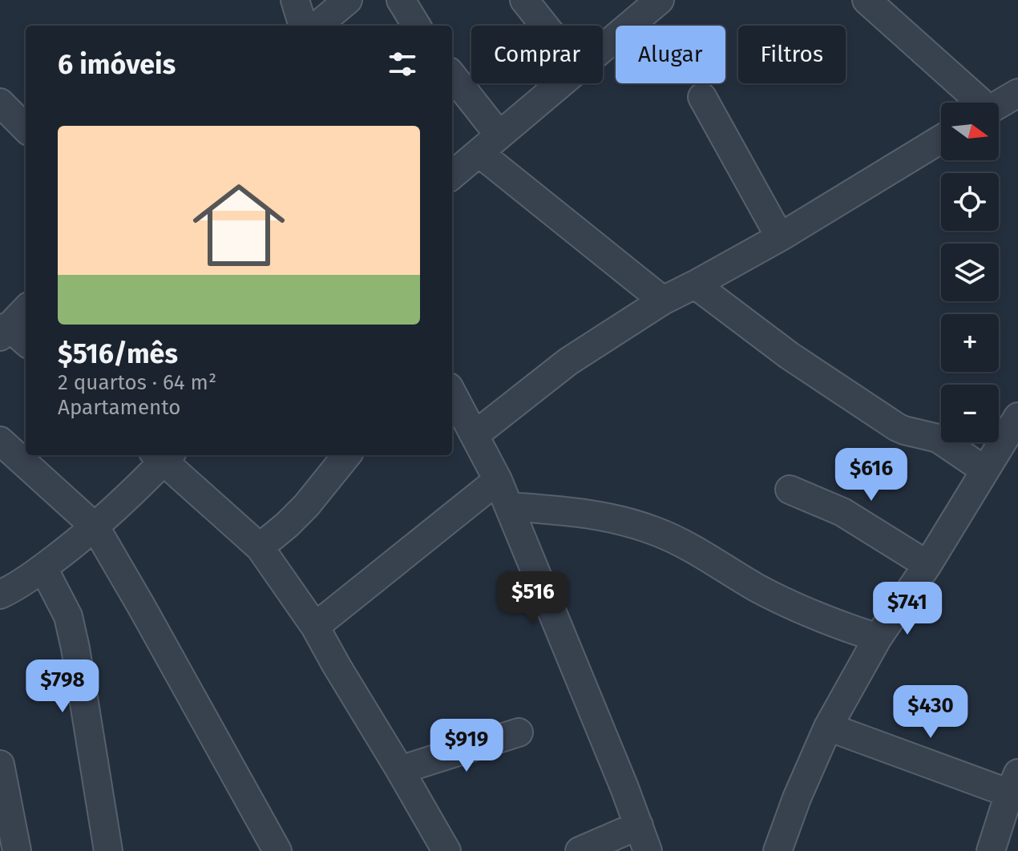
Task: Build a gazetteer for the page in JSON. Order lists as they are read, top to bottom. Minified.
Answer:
{"north":"right","page":{"chip":["Comprar","Alugar","Filtros"],"heading":"6 imóveis","map_buttons":["+","−"],"list":[{"name":"$516/mês","note":"2 quartos · 64 m² · Apartamento"}],"price":["$616","$516","$741","$798","$430","$919"]}}
